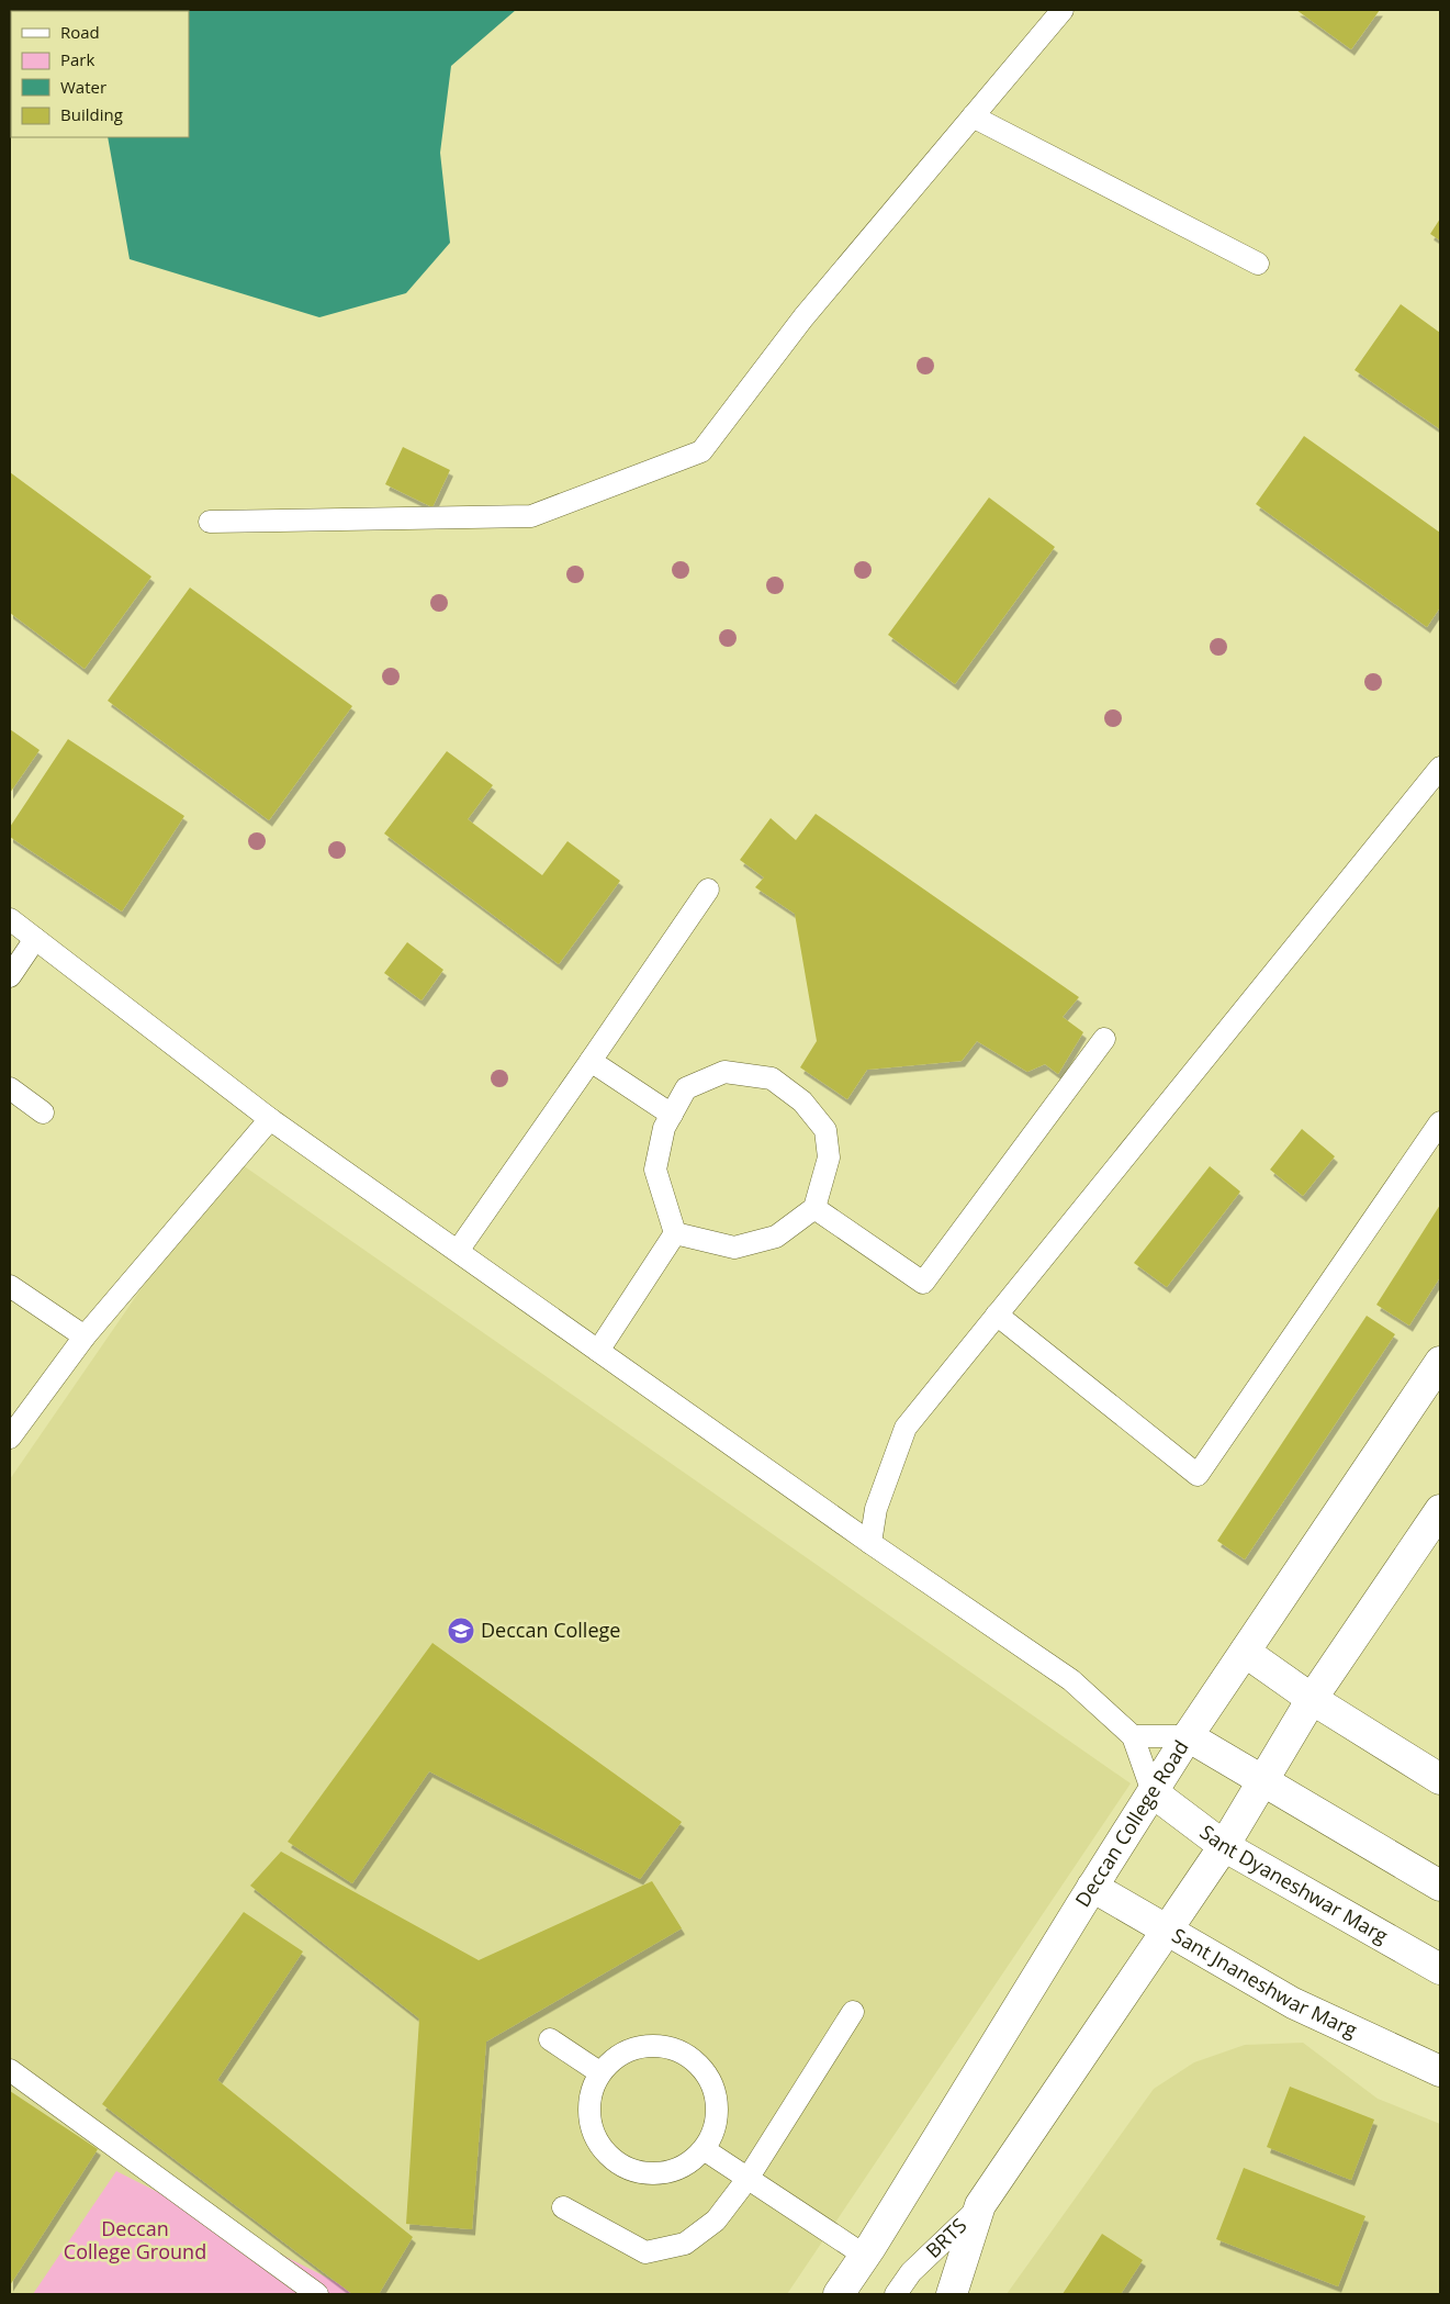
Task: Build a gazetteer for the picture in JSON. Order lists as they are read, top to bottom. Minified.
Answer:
{"streets":{"main road":["Deccan College Road","Sant Dyaneshwar Marg","Sant Jnaneshwar Marg"],"lane":["BRTS"]},"crossings":[["Deccan College Road","Sant Dyaneshwar Marg"],["Deccan College Road","Sant Jnaneshwar Marg"]],"parks":["Deccan College Ground"],"places":{"school or university":["Deccan College"]},"legend":["Road","Park","Water","Building"]}
